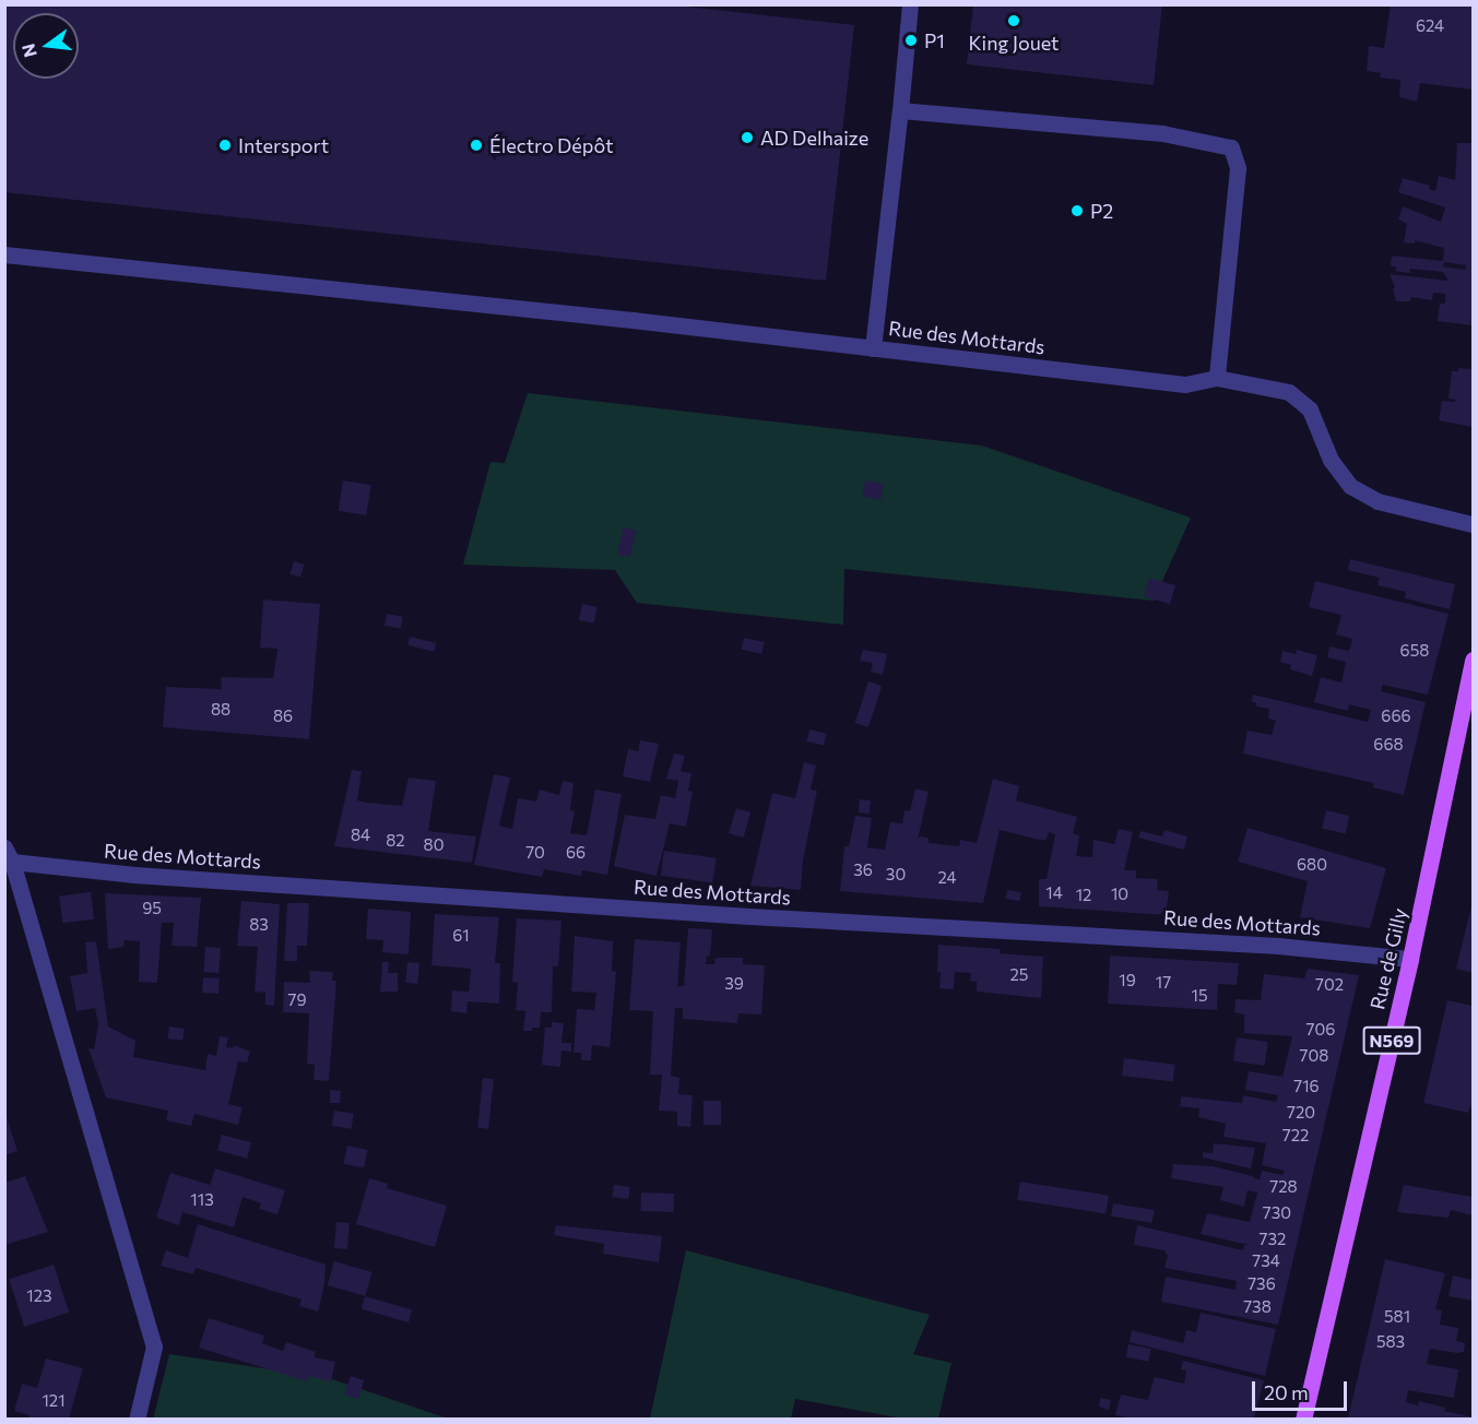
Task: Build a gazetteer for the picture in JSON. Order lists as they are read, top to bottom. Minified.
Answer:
{"streets":{"main road":["Rue de Gilly","N569"],"street":["Rue des Mottards"]},"crossings":[["Rue des Mottards","Rue de Gilly"]],"places":["King Jouet","P1","AD Delhaize","Intersport","Électro Dépôt","P2"],"house_numbers":["624","658","88","86","666","668","84","82","80","70","66","680","36","30","24","14","10","12","95","83","61","25","19","17","39","702","15","79","706","708","716","720","722","728","113","730","732","734","736","123","738","581","583","121"],"scale_bar":"20 m","north":"left"}
